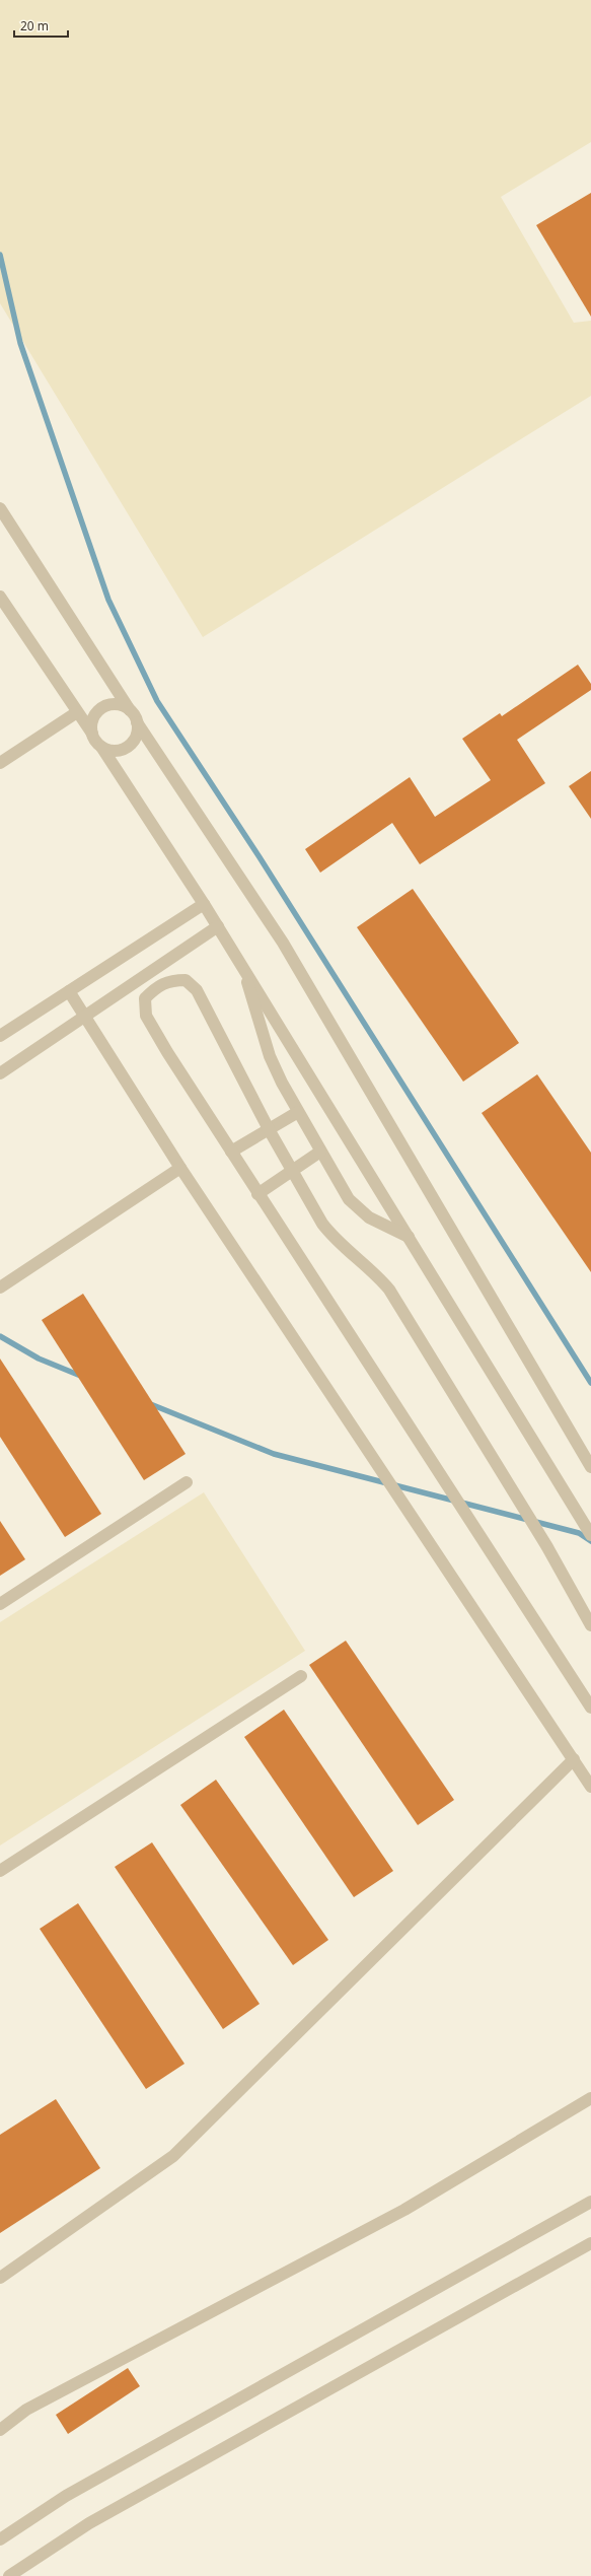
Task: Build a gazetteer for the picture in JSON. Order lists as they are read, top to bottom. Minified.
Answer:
{"scale_bar":"20 m"}
